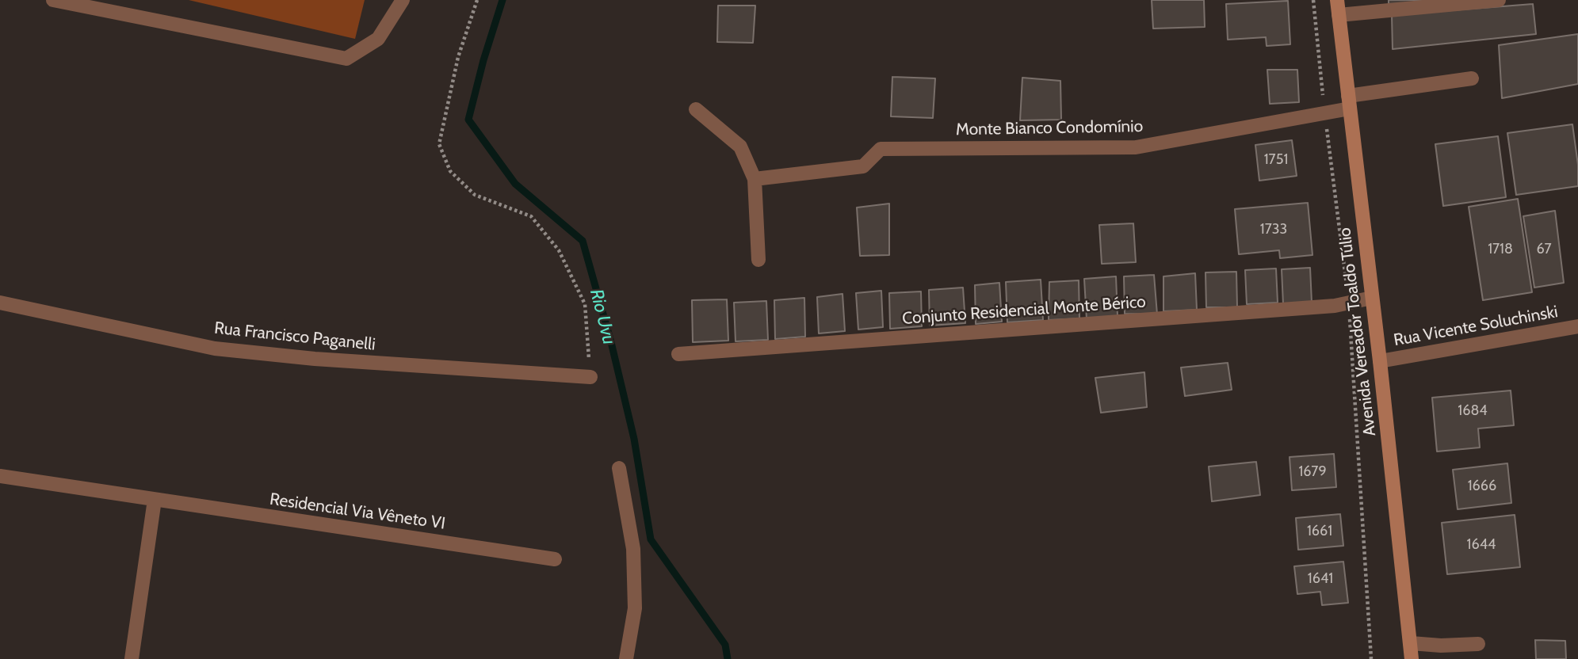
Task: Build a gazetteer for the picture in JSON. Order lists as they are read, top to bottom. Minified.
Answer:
{"streets":{"main road":["Avenida Vereador Toaldo Túlio"],"street":["Monte Bianco Condomínio","Conjunto Residencial Monte Bérico","Rua Vicente Soluchinski","Rua Francisco Paganelli","Residencial Via Vêneto VI"]},"crossings":[["Monte Bianco Condomínio","Avenida Vereador Toaldo Túlio"],["Conjunto Residencial Monte Bérico","Avenida Vereador Toaldo Túlio"],["Rua Vicente Soluchinski","Avenida Vereador Toaldo Túlio"]],"water":["Rio Uvu"],"house_numbers":["1751","1733","1718","67","1684","1679","1666","1661","1644","1641"]}
